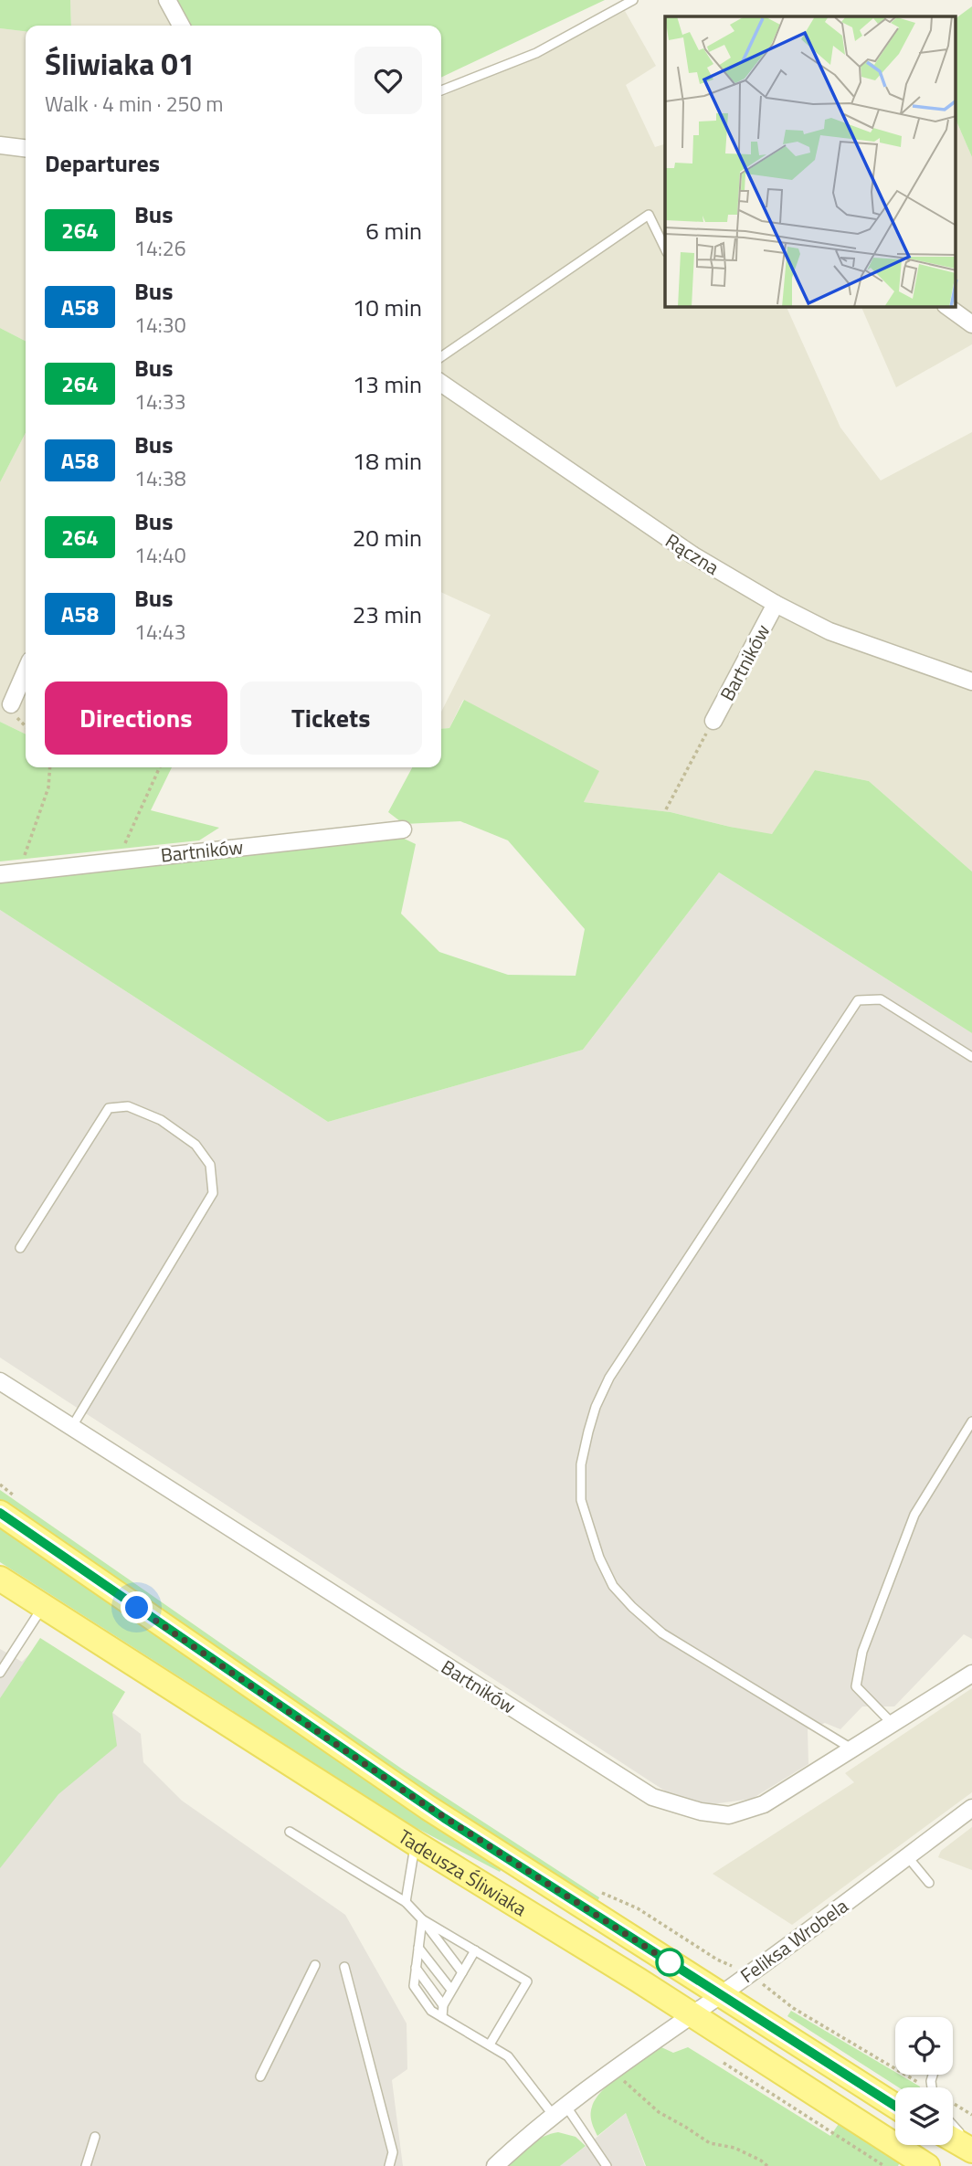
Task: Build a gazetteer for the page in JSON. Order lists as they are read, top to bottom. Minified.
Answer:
{"streets":{"main road":["Tadeusza Śliwiaka"],"street":["Rączna","Bartników","Feliksa Wrobela"]},"crossings":[["Rączna","Bartników"],["Tadeusza Śliwiaka","Feliksa Wrobela"]],"lines":["bus line 264"],"page":{"heading":[["Śliwiaka 01","Walk · 4 min · 250 m"],"Departures"],"list":[{"mark":"264","name":"Bus","note":"14:26","value":"6 min"},{"mark":"A58","name":"Bus","note":"14:30","value":"10 min"},{"mark":"264","name":"Bus","note":"14:33","value":"13 min"},{"mark":"A58","name":"Bus","note":"14:38","value":"18 min"},{"mark":"264","name":"Bus","note":"14:40","value":"20 min"},{"mark":"A58","name":"Bus","note":"14:43","value":"23 min"}],"buttons":["Directions","Tickets"]}}
